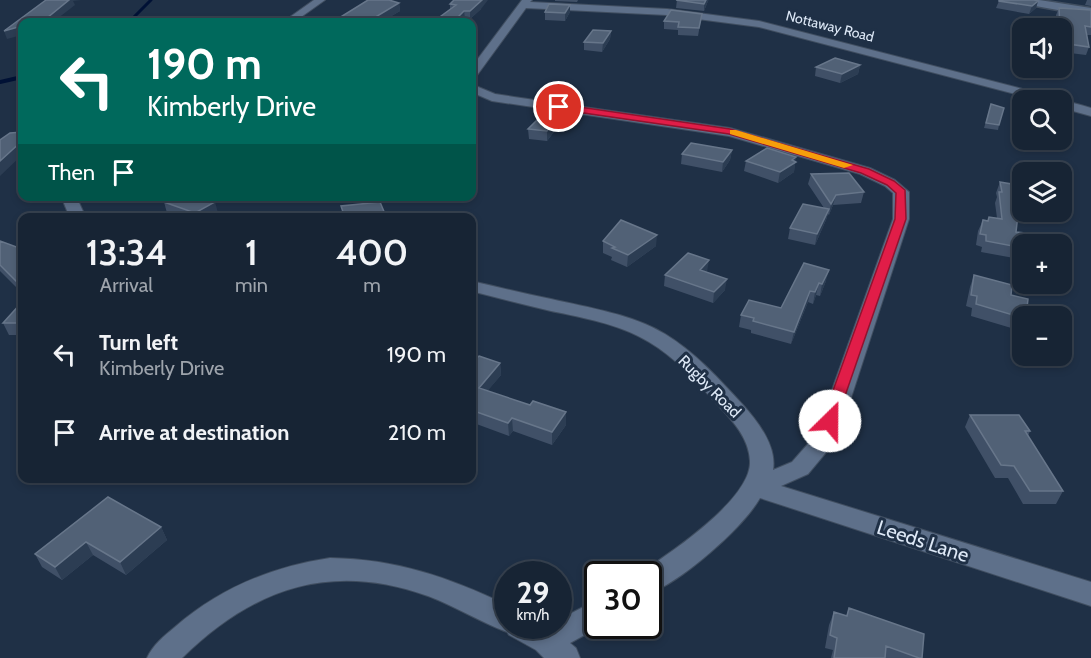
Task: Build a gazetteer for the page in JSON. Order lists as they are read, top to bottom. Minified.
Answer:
{"streets":{"street":["Nottaway Road","Rugby Road","Leeds Lane"]},"crossings":[["Rugby Road","Leeds Lane"]],"page":{"map_buttons":["+","−"],"turn":["190 m","Kimberly Drive"],"then":"Then","eta":["13:34","Arrival","1","min","400","m"],"list":[{"name":"Turn left","note":"Kimberly Drive","value":"190 m"},{"name":"Arrive at destination","value":"210 m"}],"speed":"29 km/h","limit":"30"}}
